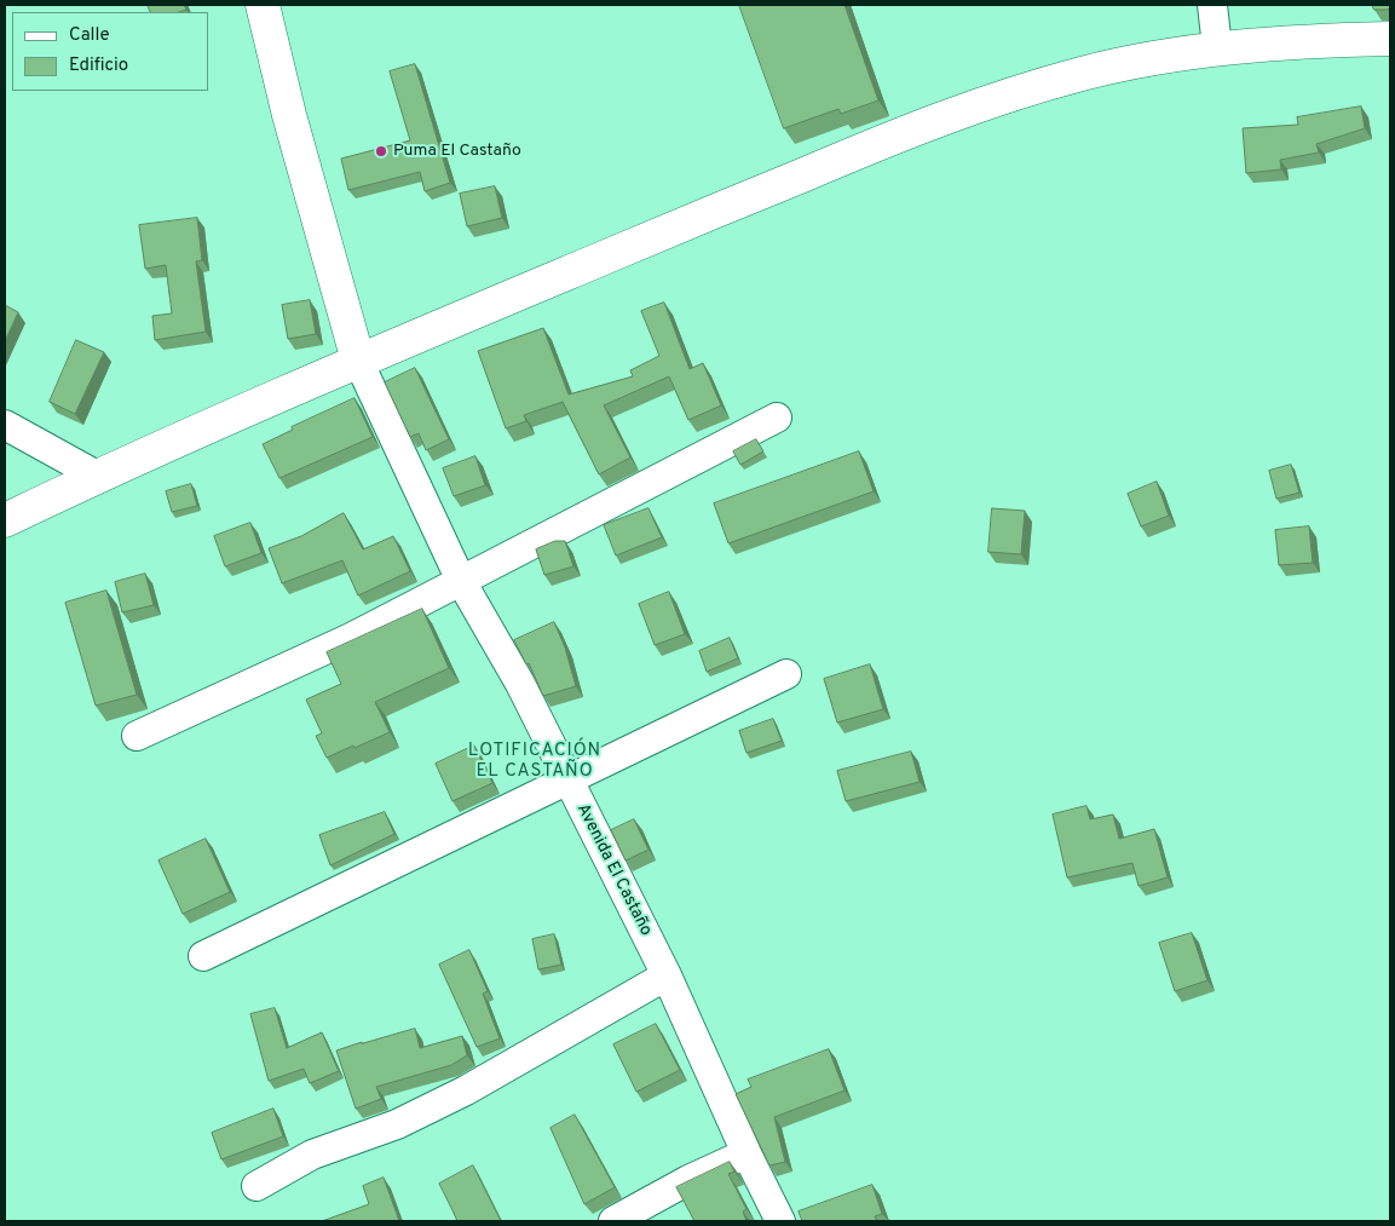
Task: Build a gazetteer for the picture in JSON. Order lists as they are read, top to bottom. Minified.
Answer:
{"streets":{"street":["Avenida El Castaño"]},"districts":["LOTIFICACIÓN EL CASTAÑO"],"places":["Puma El Castaño"],"legend":["Calle","Edificio"]}
